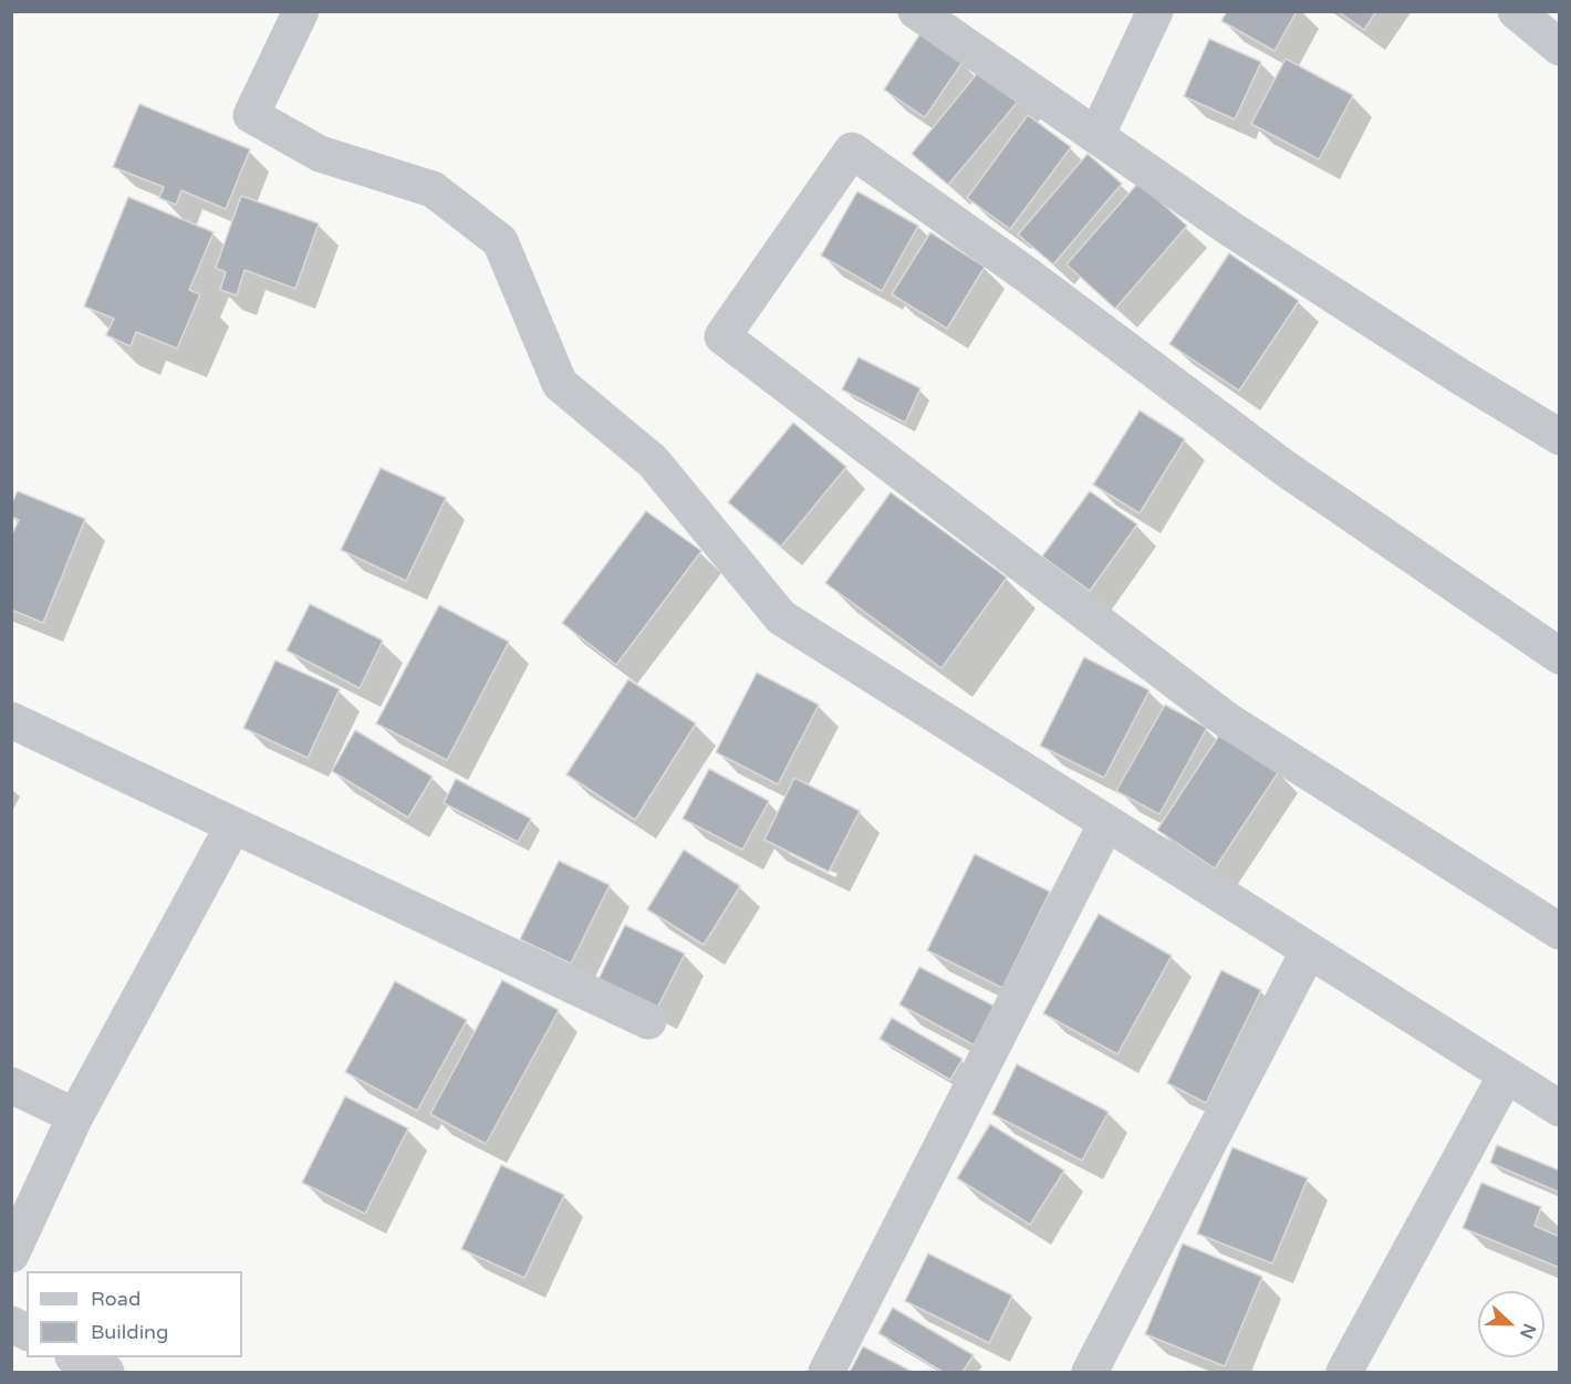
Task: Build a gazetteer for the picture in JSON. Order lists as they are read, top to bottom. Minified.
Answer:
{"legend":["Road","Building"],"north":"right"}
